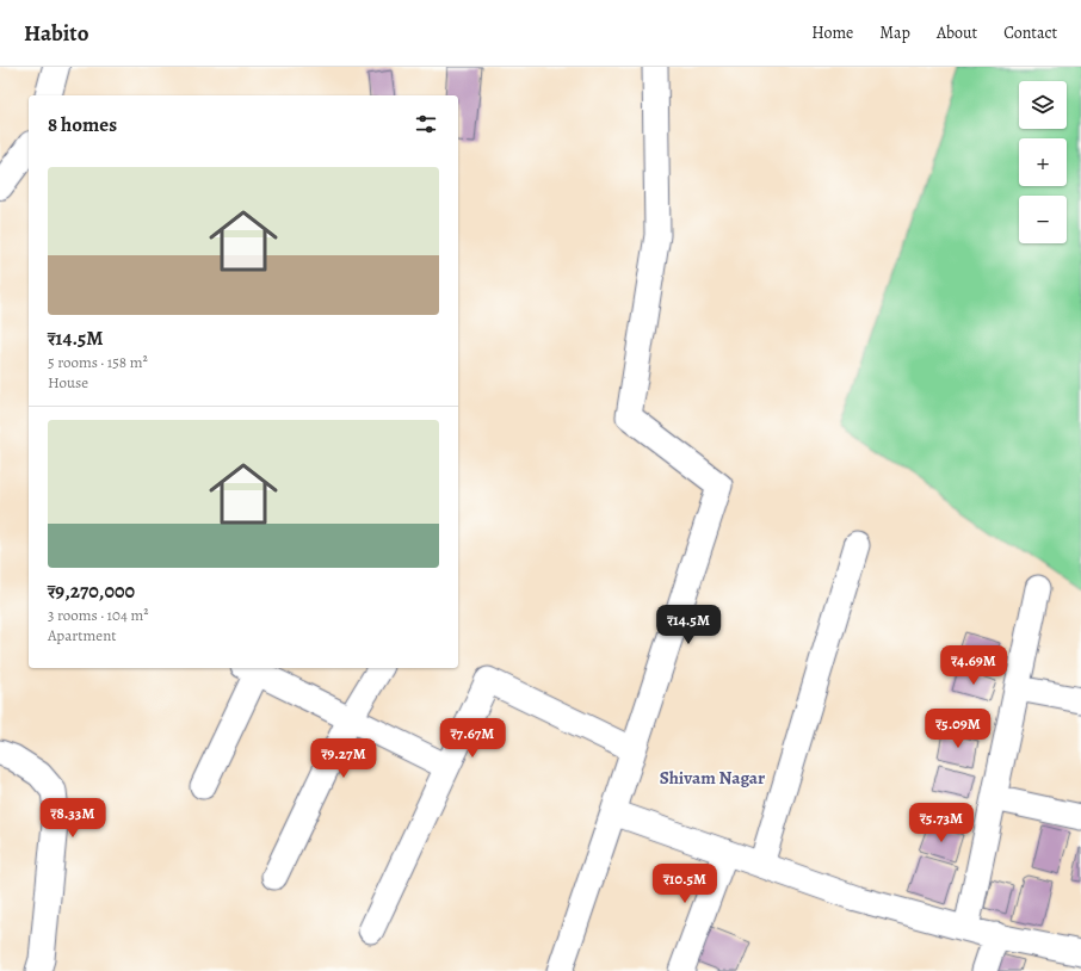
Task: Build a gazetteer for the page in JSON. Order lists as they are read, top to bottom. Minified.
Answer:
{"districts":["Shivam Nagar"],"page":{"header":"Habito","nav":["Home","Map","About","Contact"],"map_buttons":["+","−"],"heading":"8 homes","list":[{"name":"₹14.5M","note":"5 rooms · 158 m² · House"},{"name":"₹9,270,000","note":"3 rooms · 104 m² · Apartment"}],"price":["₹14.5M","₹4.69M","₹5.09M","₹7.67M","₹9.27M","₹8.33M","₹5.73M","₹10.5M"]}}
